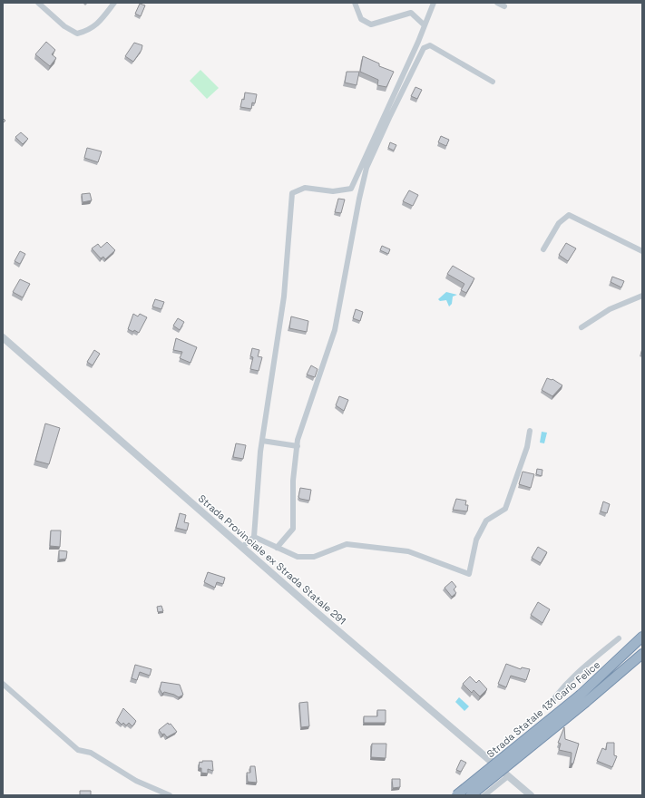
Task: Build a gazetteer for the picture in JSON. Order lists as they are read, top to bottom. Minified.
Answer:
{"streets":{"highway":["Strada Statale 131 Carlo Felice"],"street":["Strada Provinciale ex Strada Statale 291"]}}
